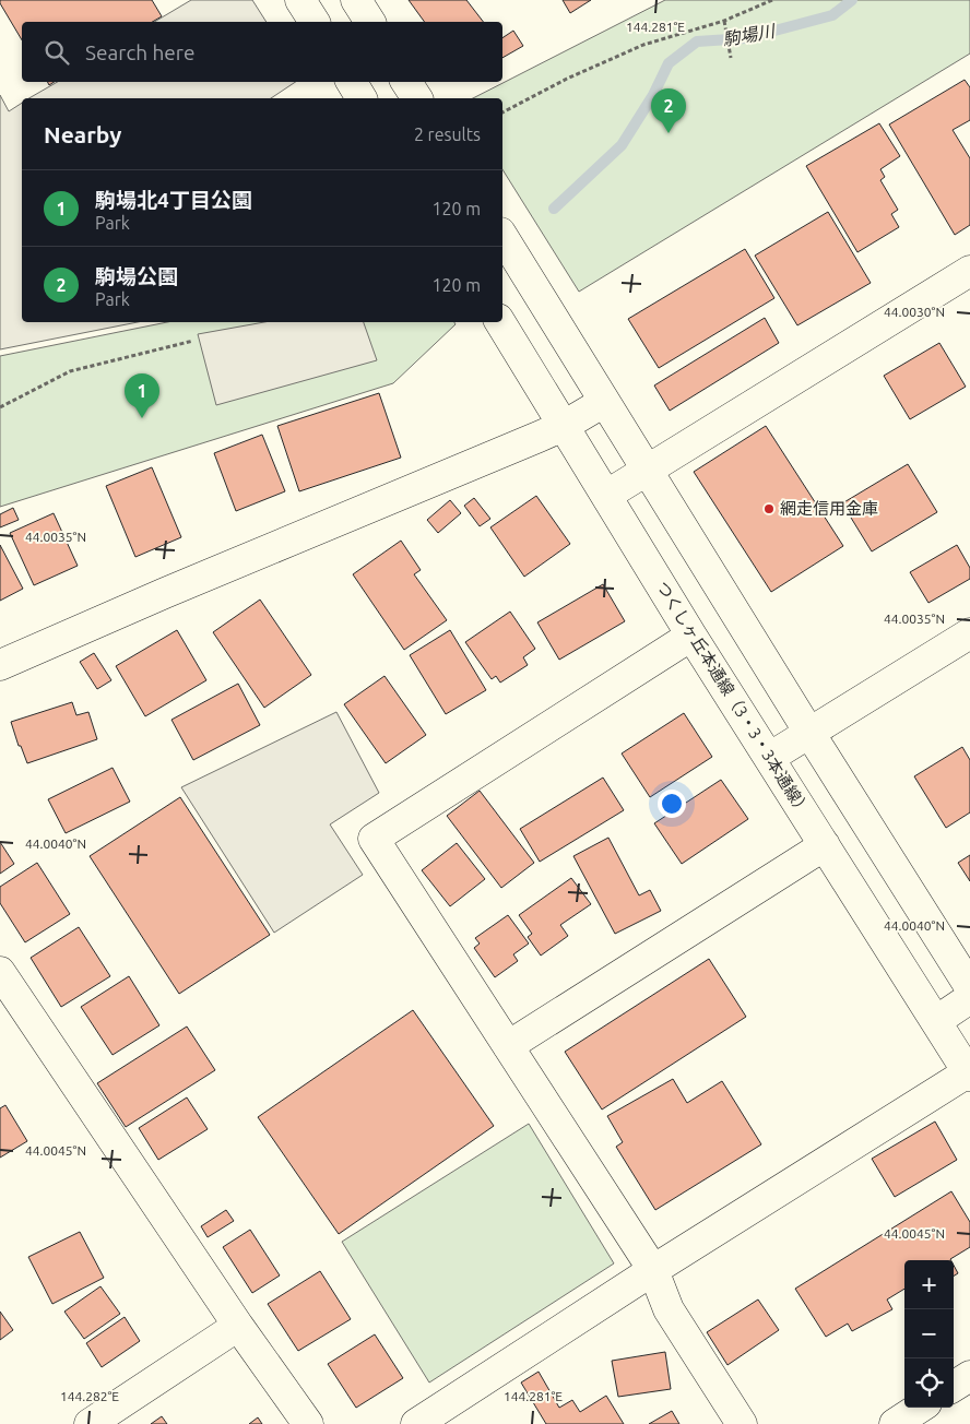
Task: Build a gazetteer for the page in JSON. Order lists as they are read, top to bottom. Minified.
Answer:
{"streets":{"street":["つくしヶ丘本通線（3・3・3本通線）"]},"water":["駒場川"],"places":["網走信用金庫"],"page":{"search":"Search here","pins":["2","1"],"heading":["Nearby","2 results"],"list":[{"mark":"1","name":"駒場北4丁目公園","note":"Park","value":"120 m"},{"mark":"2","name":"駒場公園","note":"Park","value":"120 m"}],"map_buttons":["+","−"]},"coordinates":["144.281°E","44.0030°N","44.0035°N","44.0040°N","44.0045°N","144.282°E"]}
